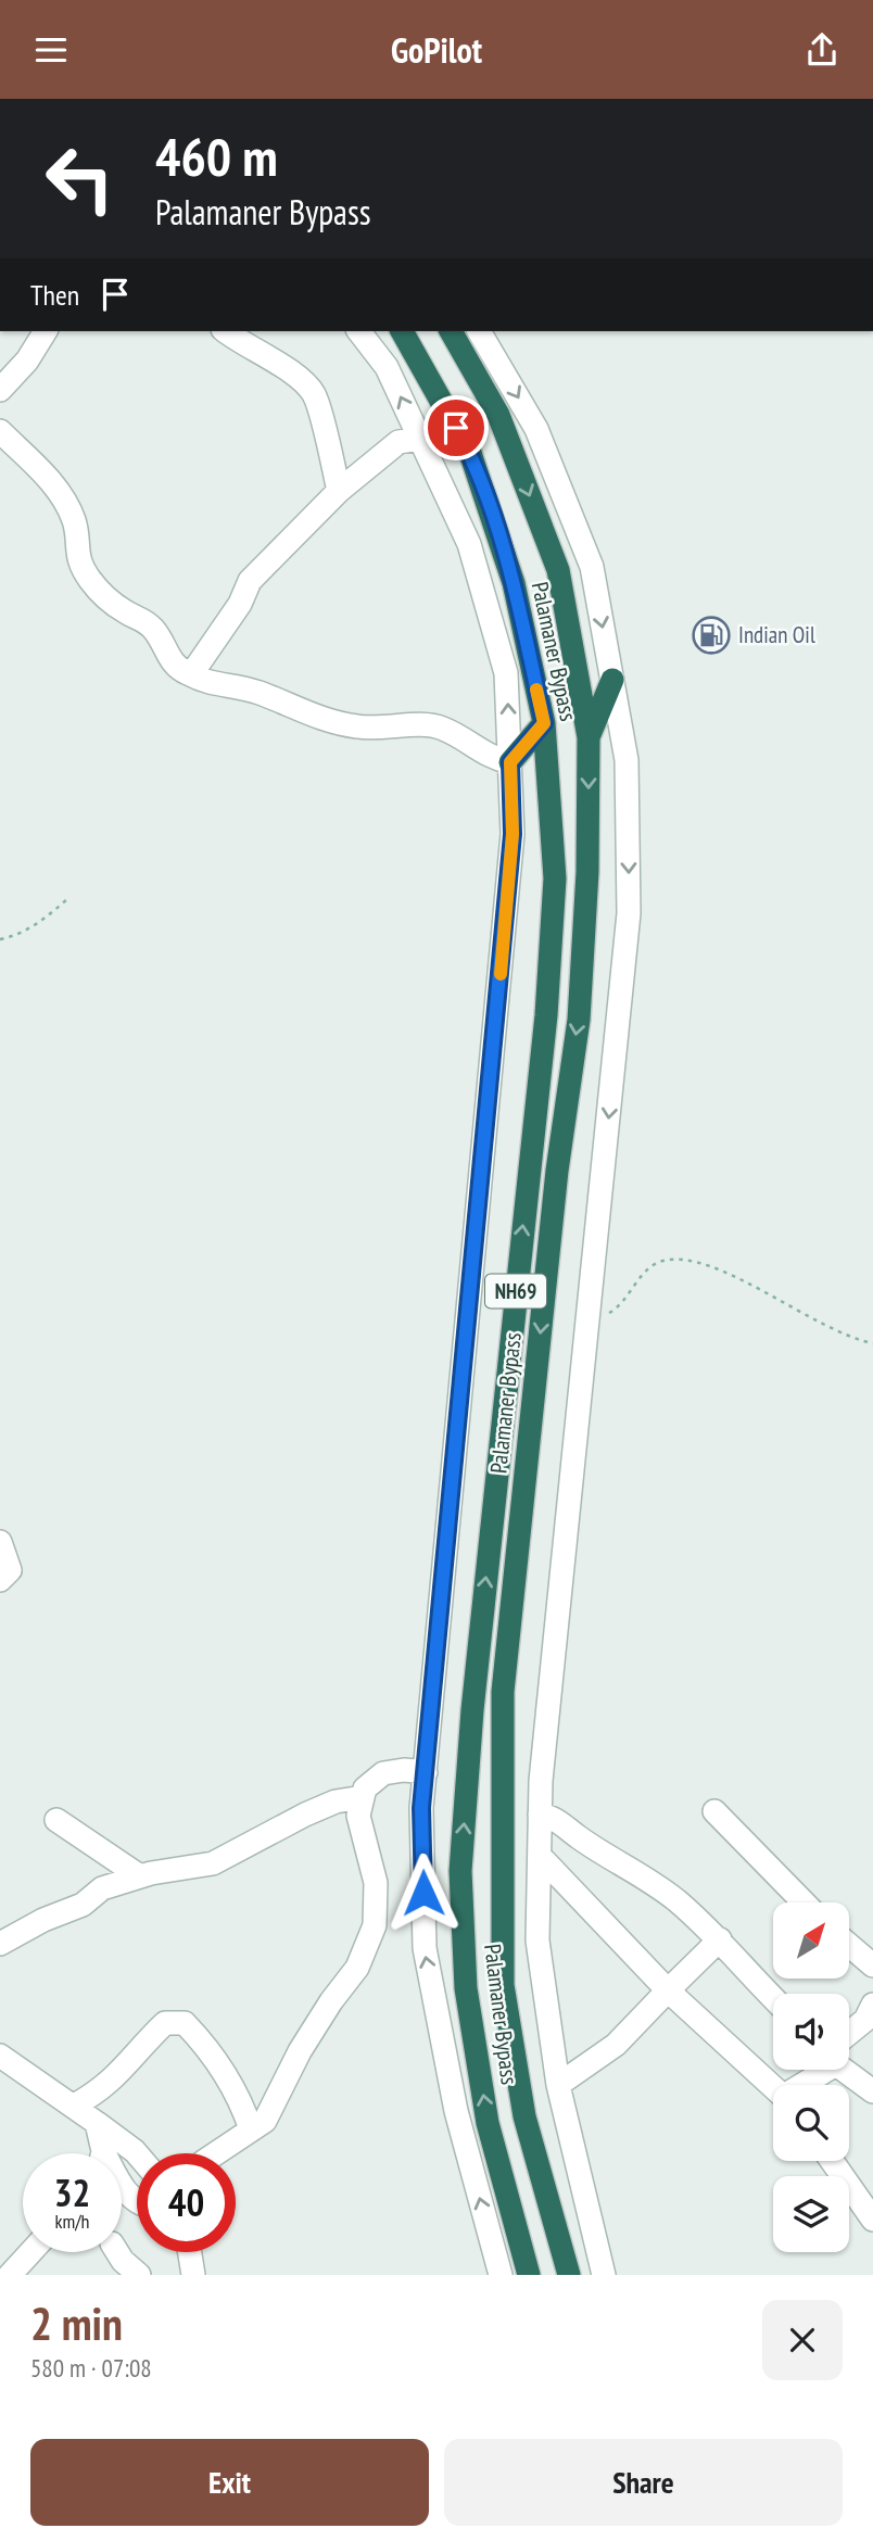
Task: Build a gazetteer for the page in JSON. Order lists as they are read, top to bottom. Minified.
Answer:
{"streets":{"highway":["Palamaner Bypass","NH69"]},"places":{"fuel station":["Indian Oil"]},"north":"top right","page":{"header":"GoPilot","turn":["460 m","Palamaner Bypass"],"then":"Then","speed":"32 km/h","limit":"40","heading":["2 min","580 m · 07:08"],"buttons":["Exit","Share"]}}
